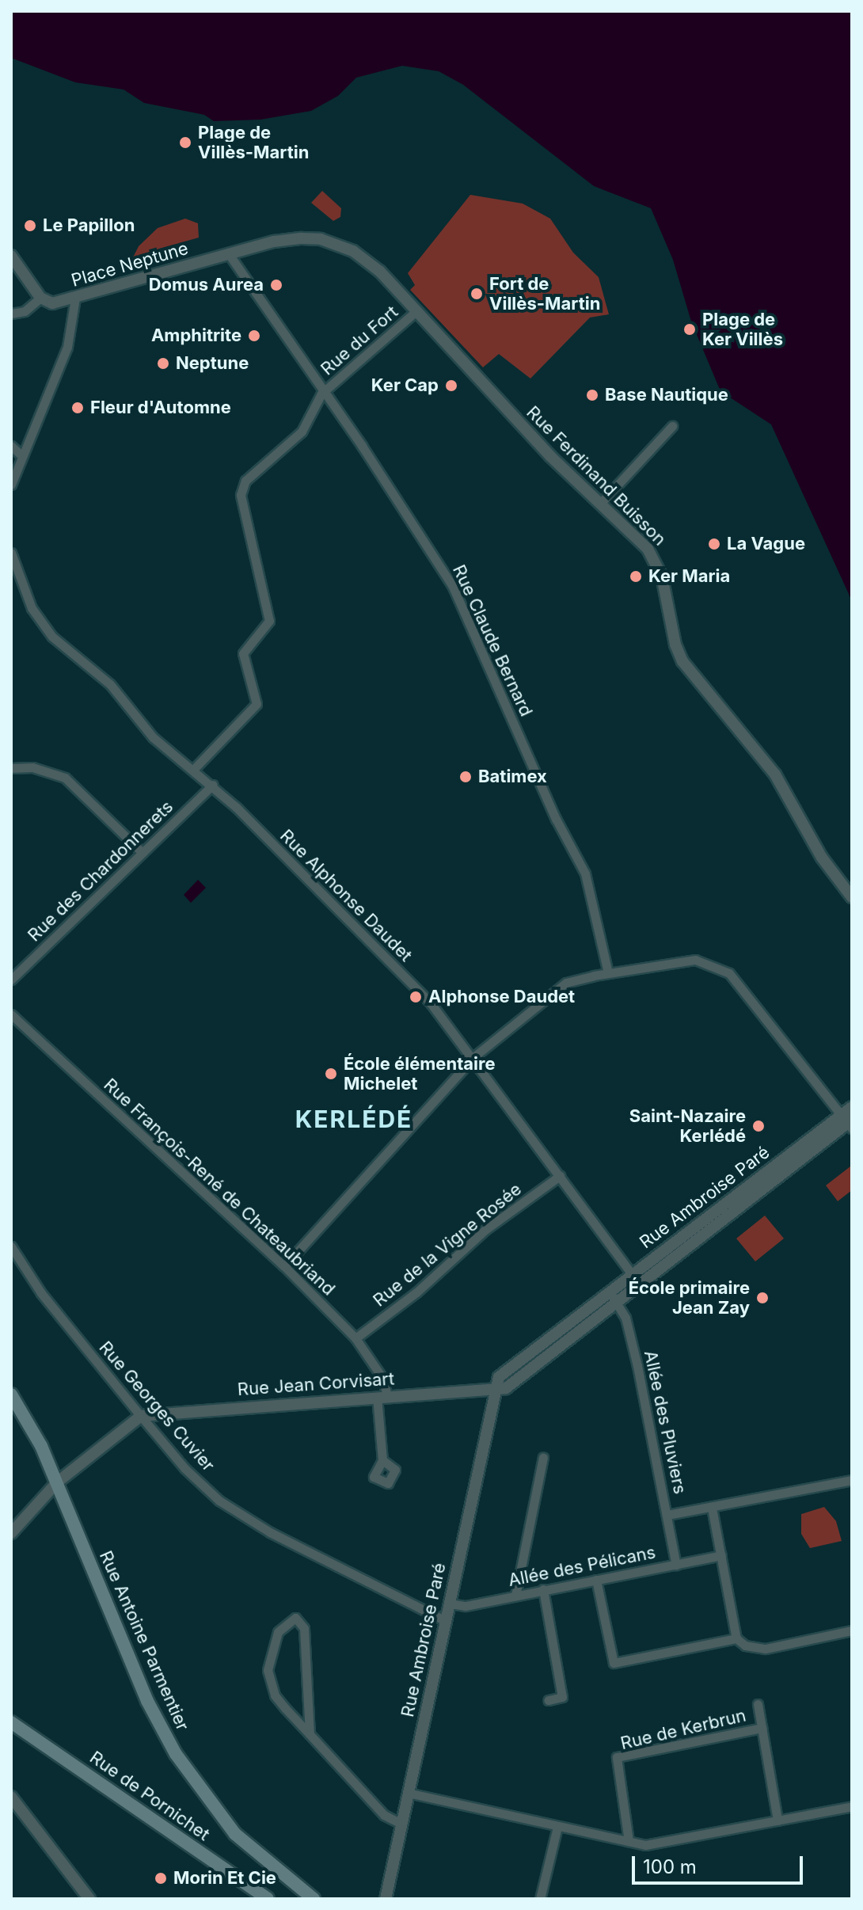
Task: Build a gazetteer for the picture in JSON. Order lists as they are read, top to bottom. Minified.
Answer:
{"streets":{"main road":["Rue Antoine Parmentier","Rue de Pornichet"],"street":["Place Neptune","Rue du Fort","Rue Ferdinand Buisson","Rue Claude Bernard","Rue des Chardonnerets","Rue Alphonse Daudet","Rue François-René de Chateaubriand","Rue Ambroise Paré","Rue de la Vigne Rosée","Rue Jean Corvisart","Rue Georges Cuvier","Allée des Pluviers","Allée des Pélicans","Rue de Kerbrun"]},"crossings":[["Place Neptune","Rue Ferdinand Buisson"],["Place Neptune","Rue Claude Bernard"],["Rue du Fort","Rue Ferdinand Buisson"],["Rue du Fort","Rue Claude Bernard"],["Rue Ferdinand Buisson","Rue Claude Bernard"],["Rue des Chardonnerets","Rue Alphonse Daudet"],["Rue Alphonse Daudet","Rue Ambroise Paré"],["Rue Alphonse Daudet","Rue de la Vigne Rosée"],["Rue François-René de Chateaubriand","Rue de la Vigne Rosée"],["Rue François-René de Chateaubriand","Rue Jean Corvisart"],["Rue Ambroise Paré","Rue Jean Corvisart"],["Rue Ambroise Paré","Rue Georges Cuvier"],["Rue Ambroise Paré","Allée des Pluviers"],["Rue Ambroise Paré","Allée des Pélicans"],["Rue Jean Corvisart","Rue Georges Cuvier"],["Allée des Pluviers","Allée des Pélicans"]],"districts":["KERLÉDÉ"],"places":["Plage de Villès-Martin","Le Papillon","Domus Aurea","Fort de Villès-Martin","Plage de Ker Villès","Amphitrite","Neptune","Ker Cap","Base Nautique","Fleur d'Automne","La Vague","Ker Maria","Batimex","Alphonse Daudet","École élémentaire Michelet","Saint-Nazaire Kerlédé","École primaire Jean Zay","Morin Et Cie"],"scale_bar":"100 m"}
